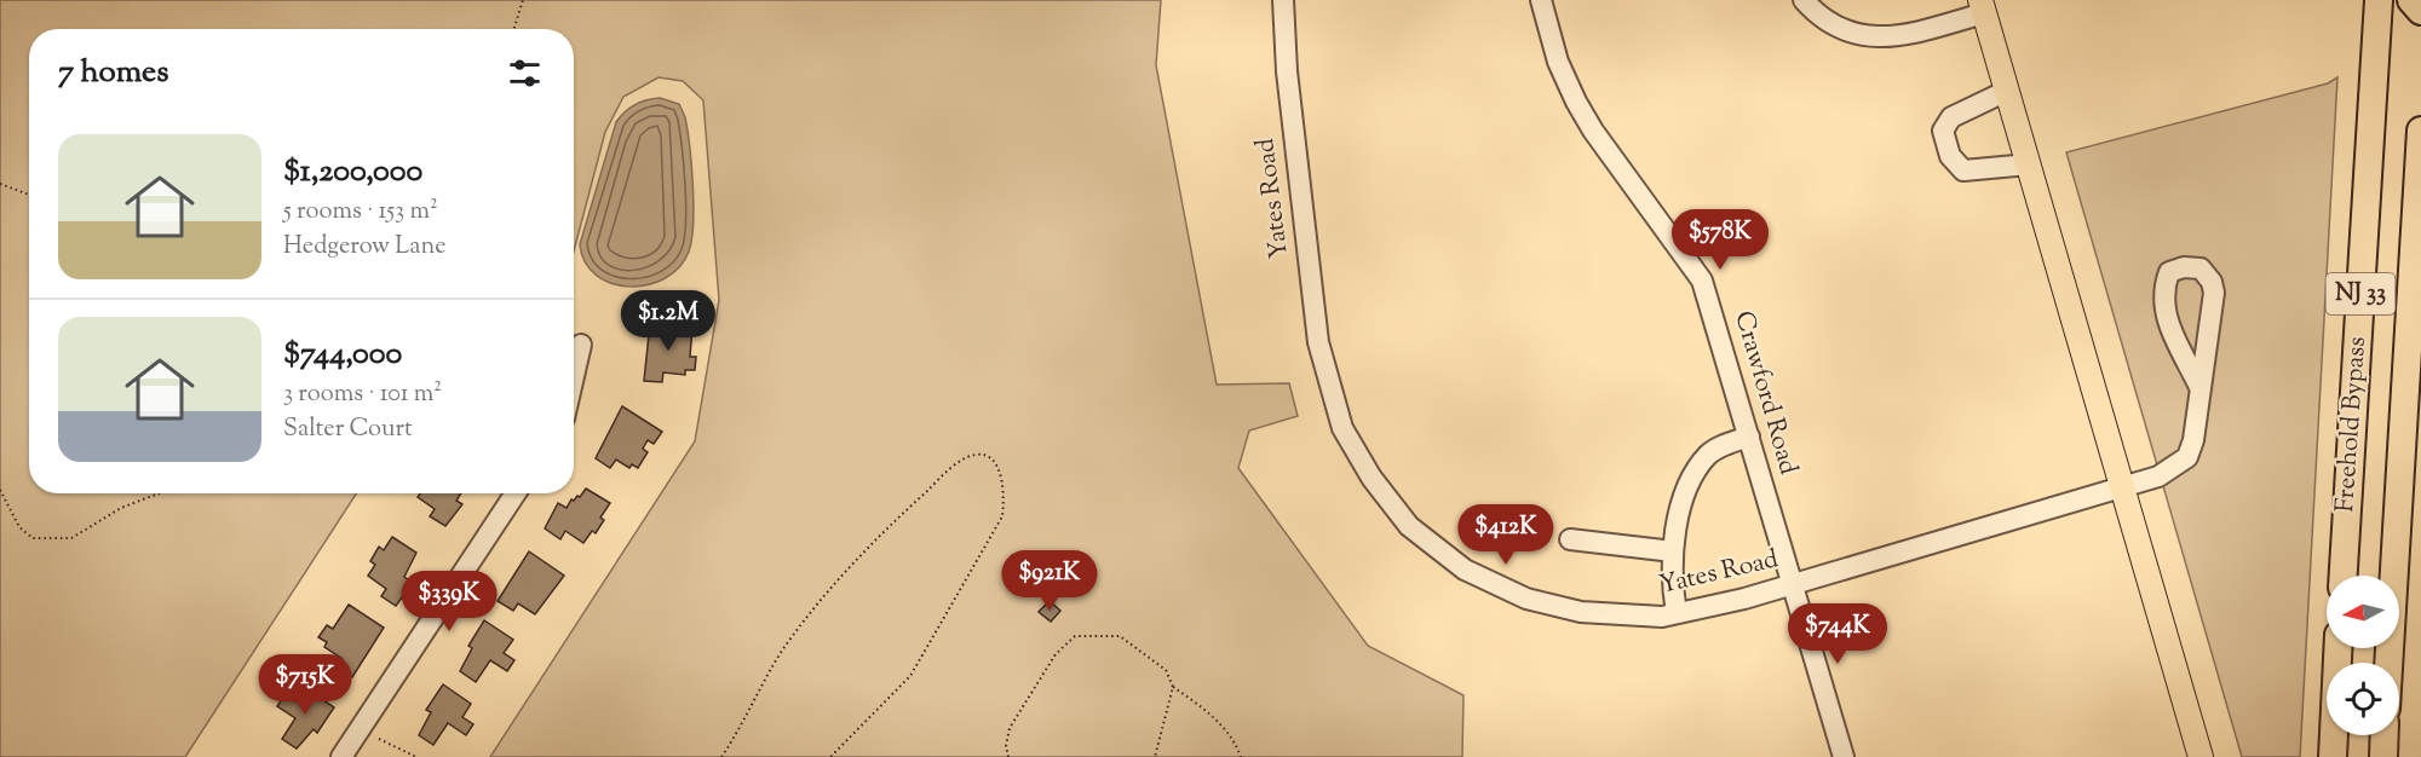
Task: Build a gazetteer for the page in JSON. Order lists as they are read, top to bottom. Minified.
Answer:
{"streets":{"highway":["NJ 33","Freehold Bypass"],"street":["Yates Road","Crawford Road"]},"crossings":[["Yates Road","Crawford Road"]],"north":"left","page":{"heading":"7 homes","list":[{"name":"$1,200,000","note":"5 rooms · 153 m² · Hedgerow Lane"},{"name":"$744,000","note":"3 rooms · 101 m² · Salter Court"}],"price":["$578K","$1.2M","$412K","$921K","$339K","$744K","$715K"]}}
